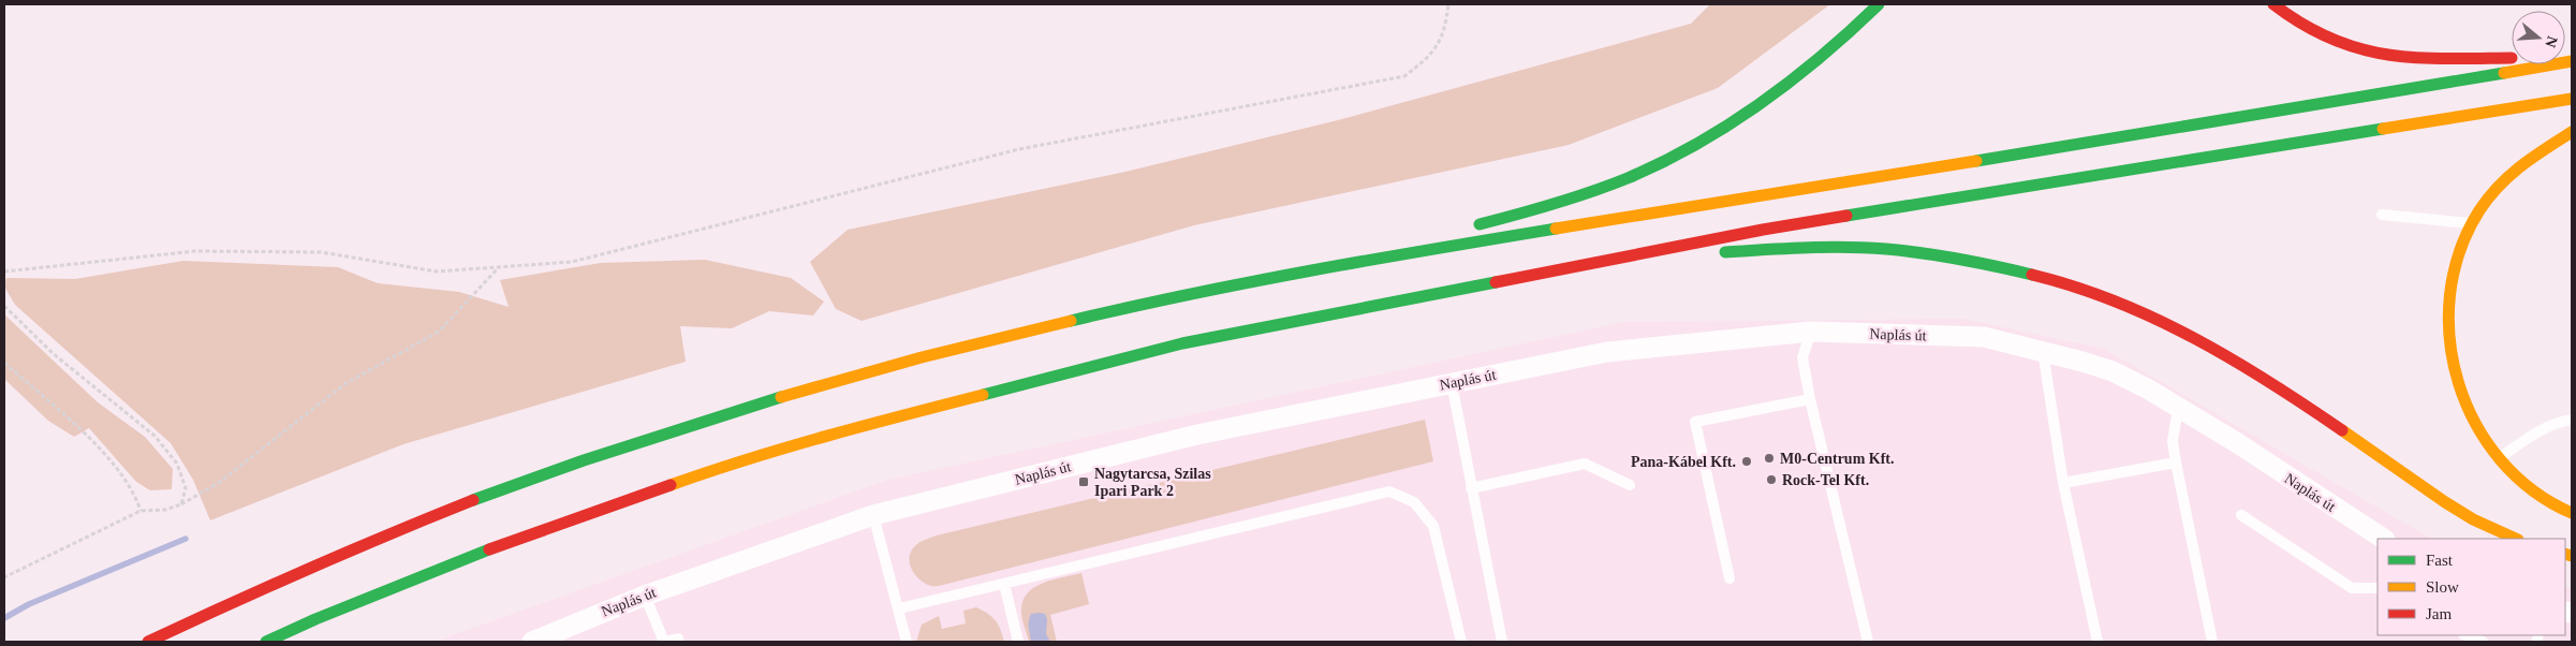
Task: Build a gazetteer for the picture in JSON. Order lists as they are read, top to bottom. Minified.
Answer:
{"streets":{"street":["Naplás út"]},"places":{"other":["M0-Centrum Kft.","Pana-Kábel Kft.","Rock-Tel Kft."],"transit":["Nagytarcsa, Szilas Ipari Park 2"]},"legend":["Fast","Slow","Jam"],"north":"right"}
